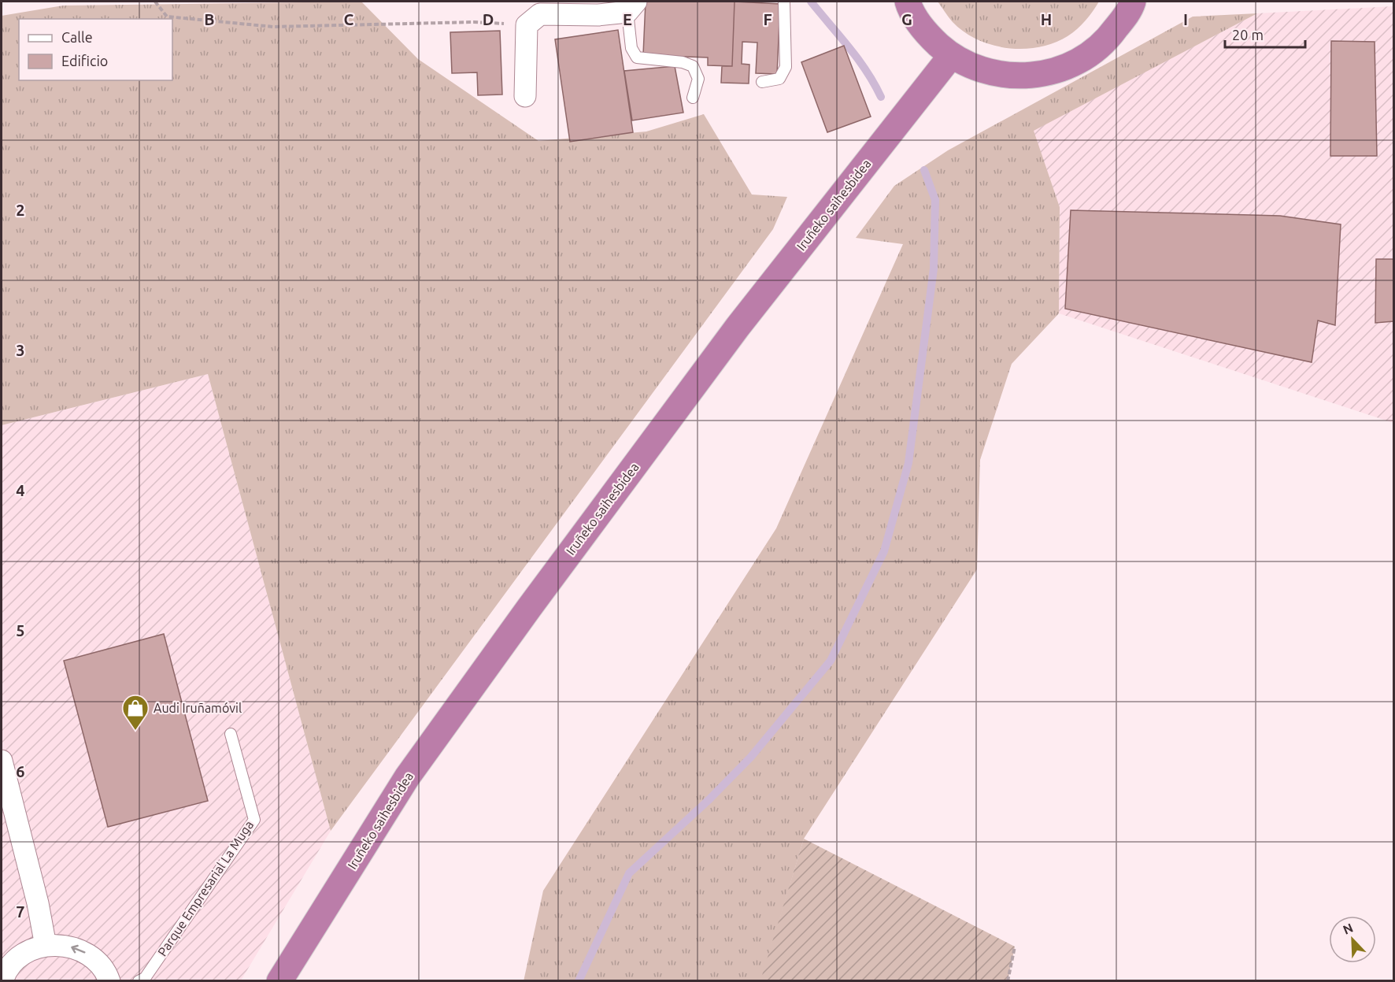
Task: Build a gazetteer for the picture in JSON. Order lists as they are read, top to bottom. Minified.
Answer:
{"streets":{"highway":["Iruñeko saihesbidea"],"lane":["Parque Empresarial La Muga"]},"places":{"shop":["Audi Iruñamóvil"]},"legend":["Calle","Edificio"],"scale_bar":"20 m","north":"top left","grid":{"columns":["B","C","D","E","F","G","H","I"],"rows":["2","3","4","5","6","7"]}}
